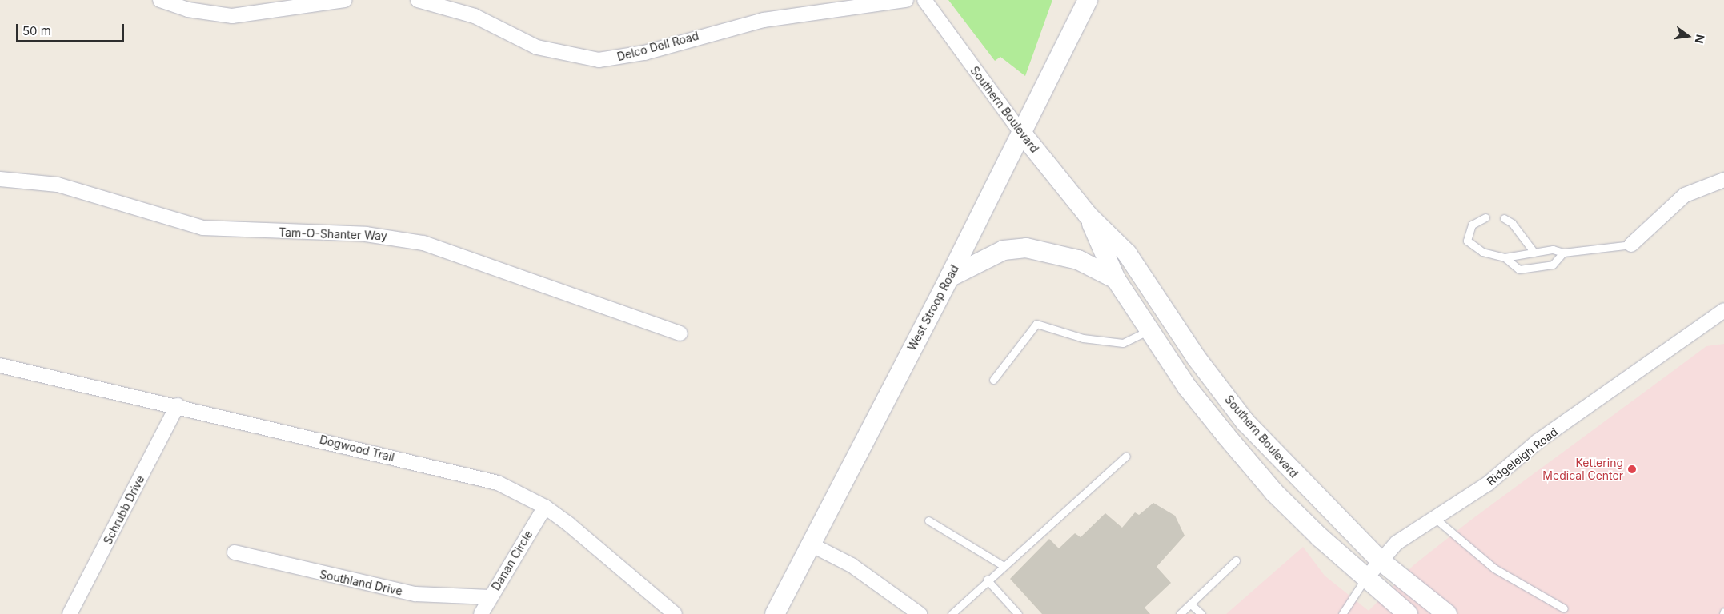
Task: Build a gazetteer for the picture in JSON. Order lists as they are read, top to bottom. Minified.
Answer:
{"streets":{"street":["Delco Dell Road","Southern Boulevard","Tam-O-Shanter Way","West Stroop Road","Dogwood Trail","Ridgeleigh Road","Schrubb Drive","Danan Circle","Southland Drive"]},"crossings":[["Southern Boulevard","West Stroop Road"],["Southern Boulevard","Ridgeleigh Road"],["Dogwood Trail","Schrubb Drive"],["Dogwood Trail","Danan Circle"],["Danan Circle","Southland Drive"]],"places":["Kettering Medical Center"],"scale_bar":"50 m","north":"right"}
